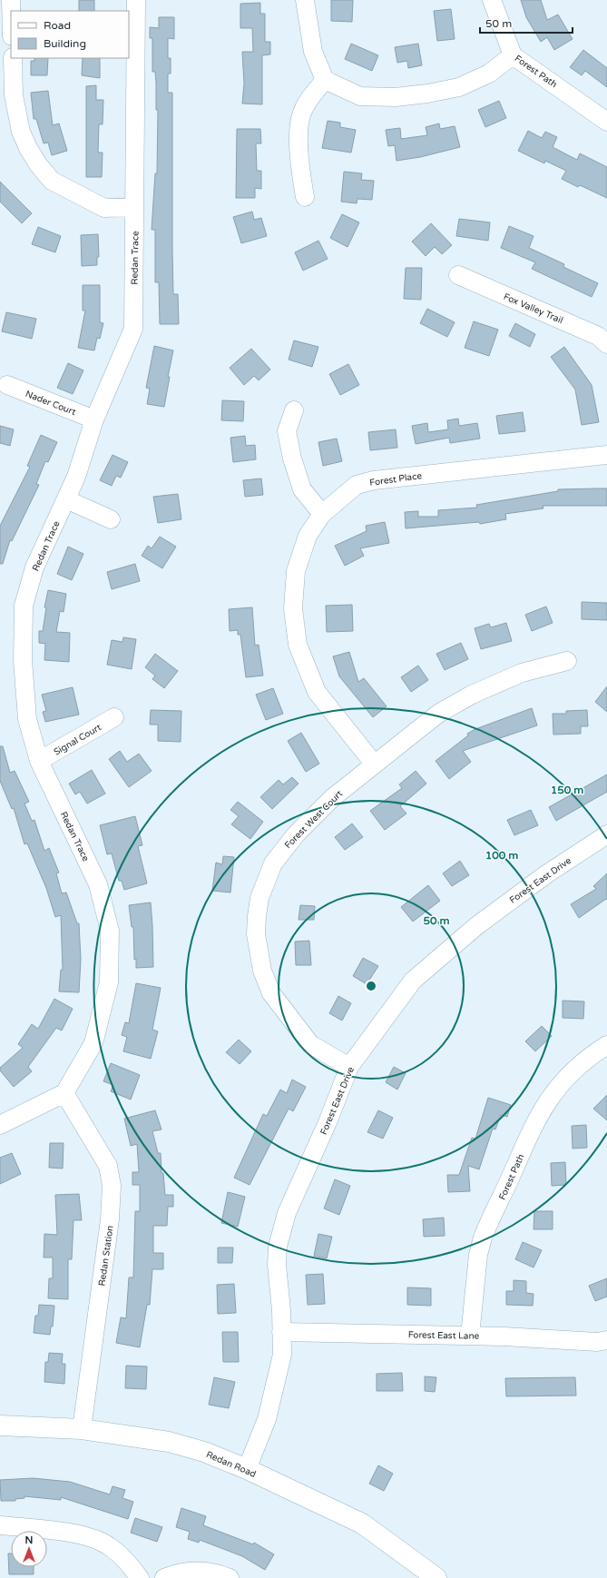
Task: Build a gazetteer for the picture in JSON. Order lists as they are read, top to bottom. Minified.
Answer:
{"streets":{"main road":["Redan Road"],"street":["Forest Path","Redan Trace","Fox Valley Trail","Nader Court","Forest Place","Signal Court","Forest West Court","Forest East Drive","Redan Station","Forest East Lane"]},"crossings":[["Forest Path","Forest East Lane"],["Redan Trace","Nader Court"],["Redan Trace","Signal Court"],["Redan Trace","Redan Station"],["Forest Place","Forest West Court"],["Forest West Court","Forest East Drive"],["Forest East Drive","Forest East Lane"],["Forest East Drive","Redan Road"],["Redan Station","Redan Road"]],"legend":["Road","Building"],"scale_bar":"50 m","north":"top","rings":["150 m","100 m","50 m"]}
